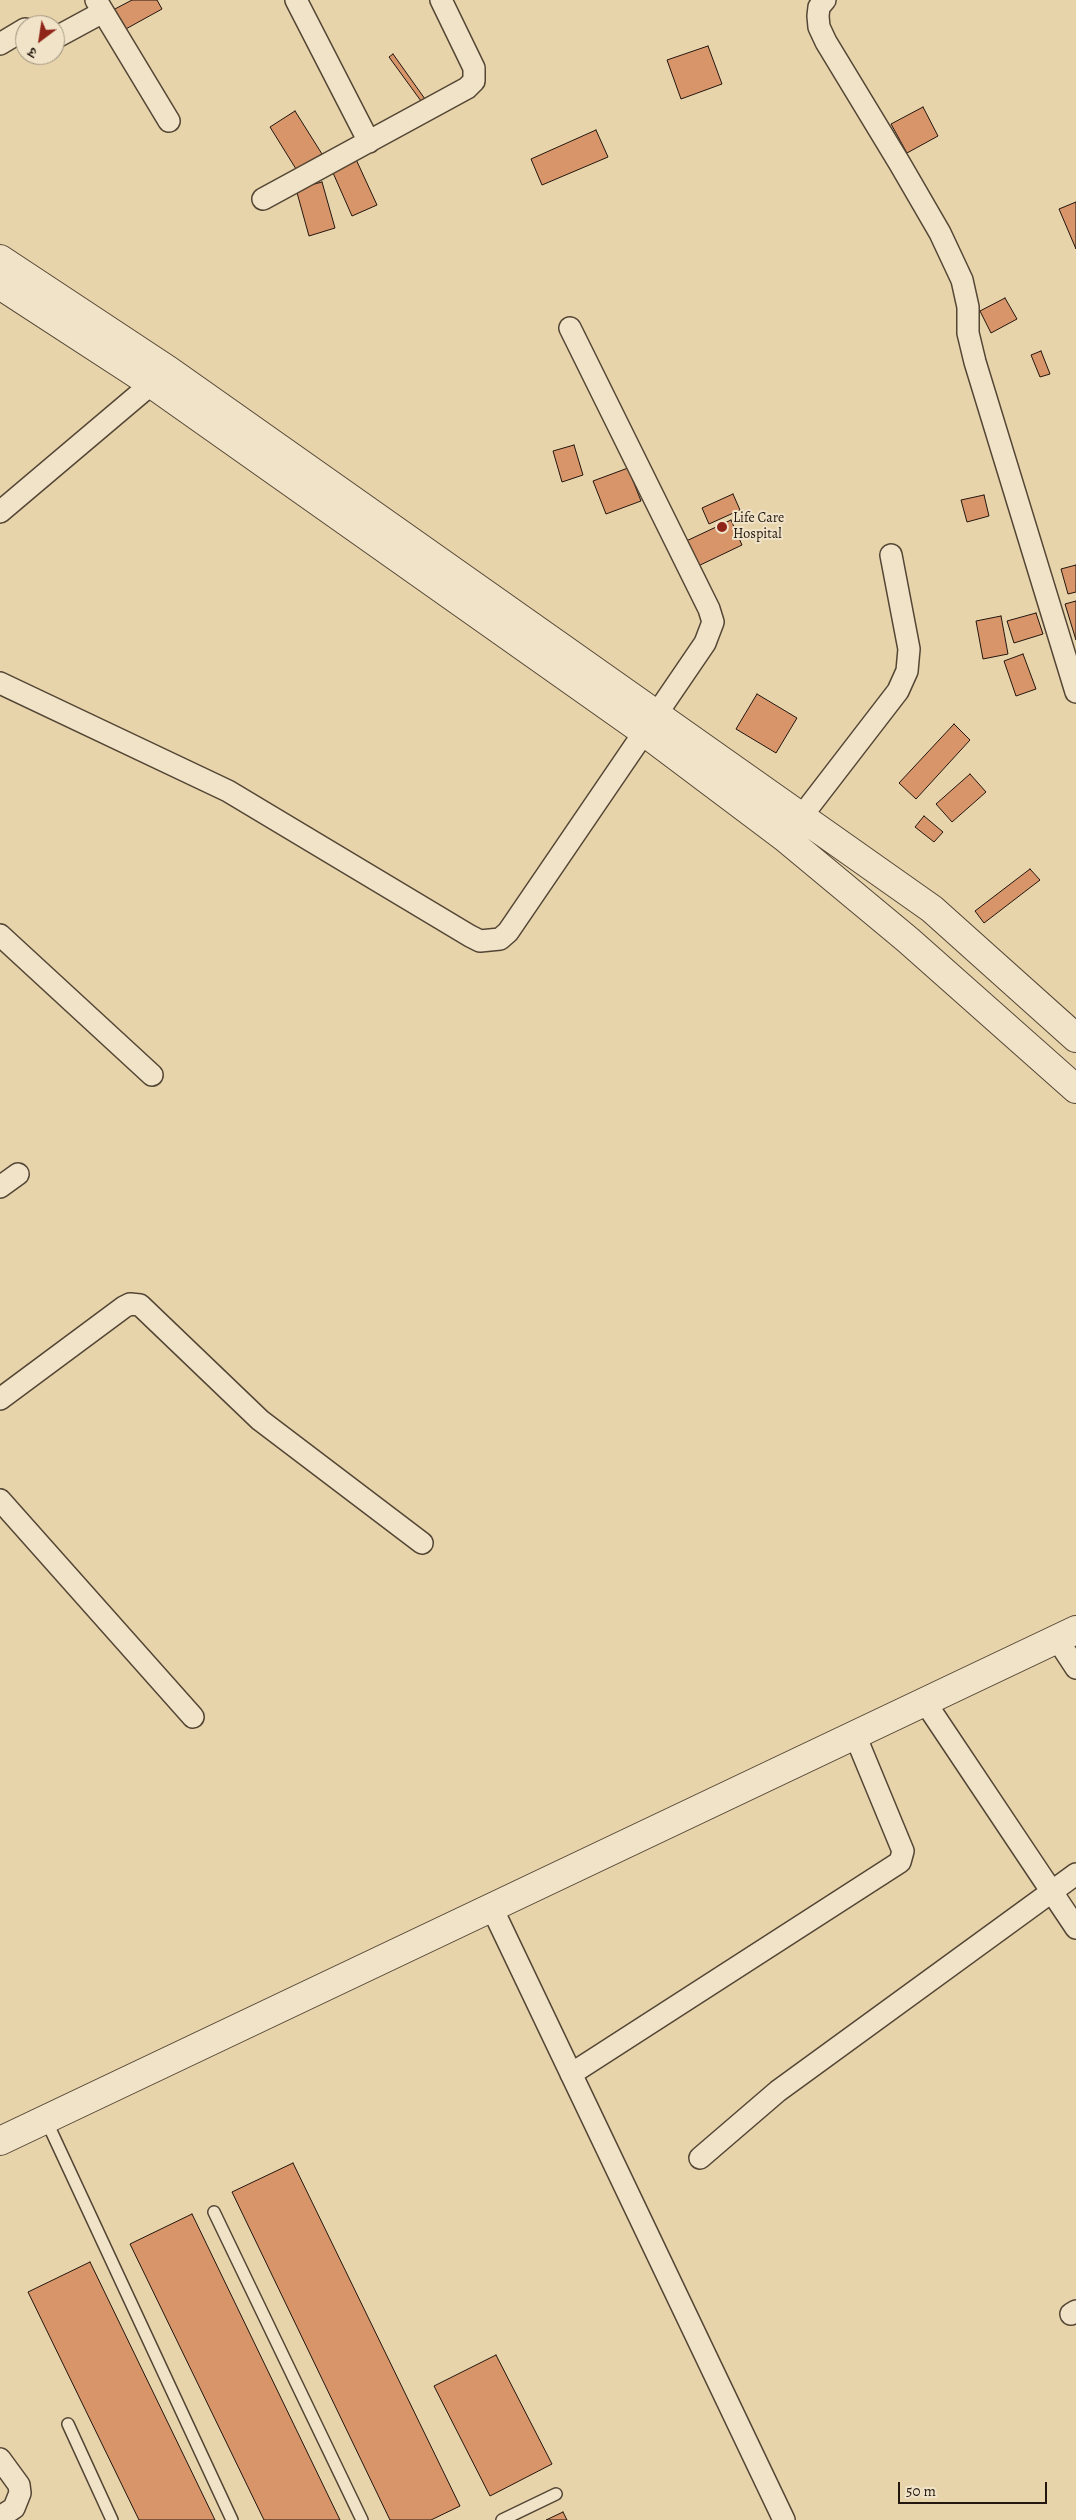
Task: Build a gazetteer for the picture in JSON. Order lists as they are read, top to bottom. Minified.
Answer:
{"places":["Life Care Hospital"],"scale_bar":"50 m","north":"bottom left"}
